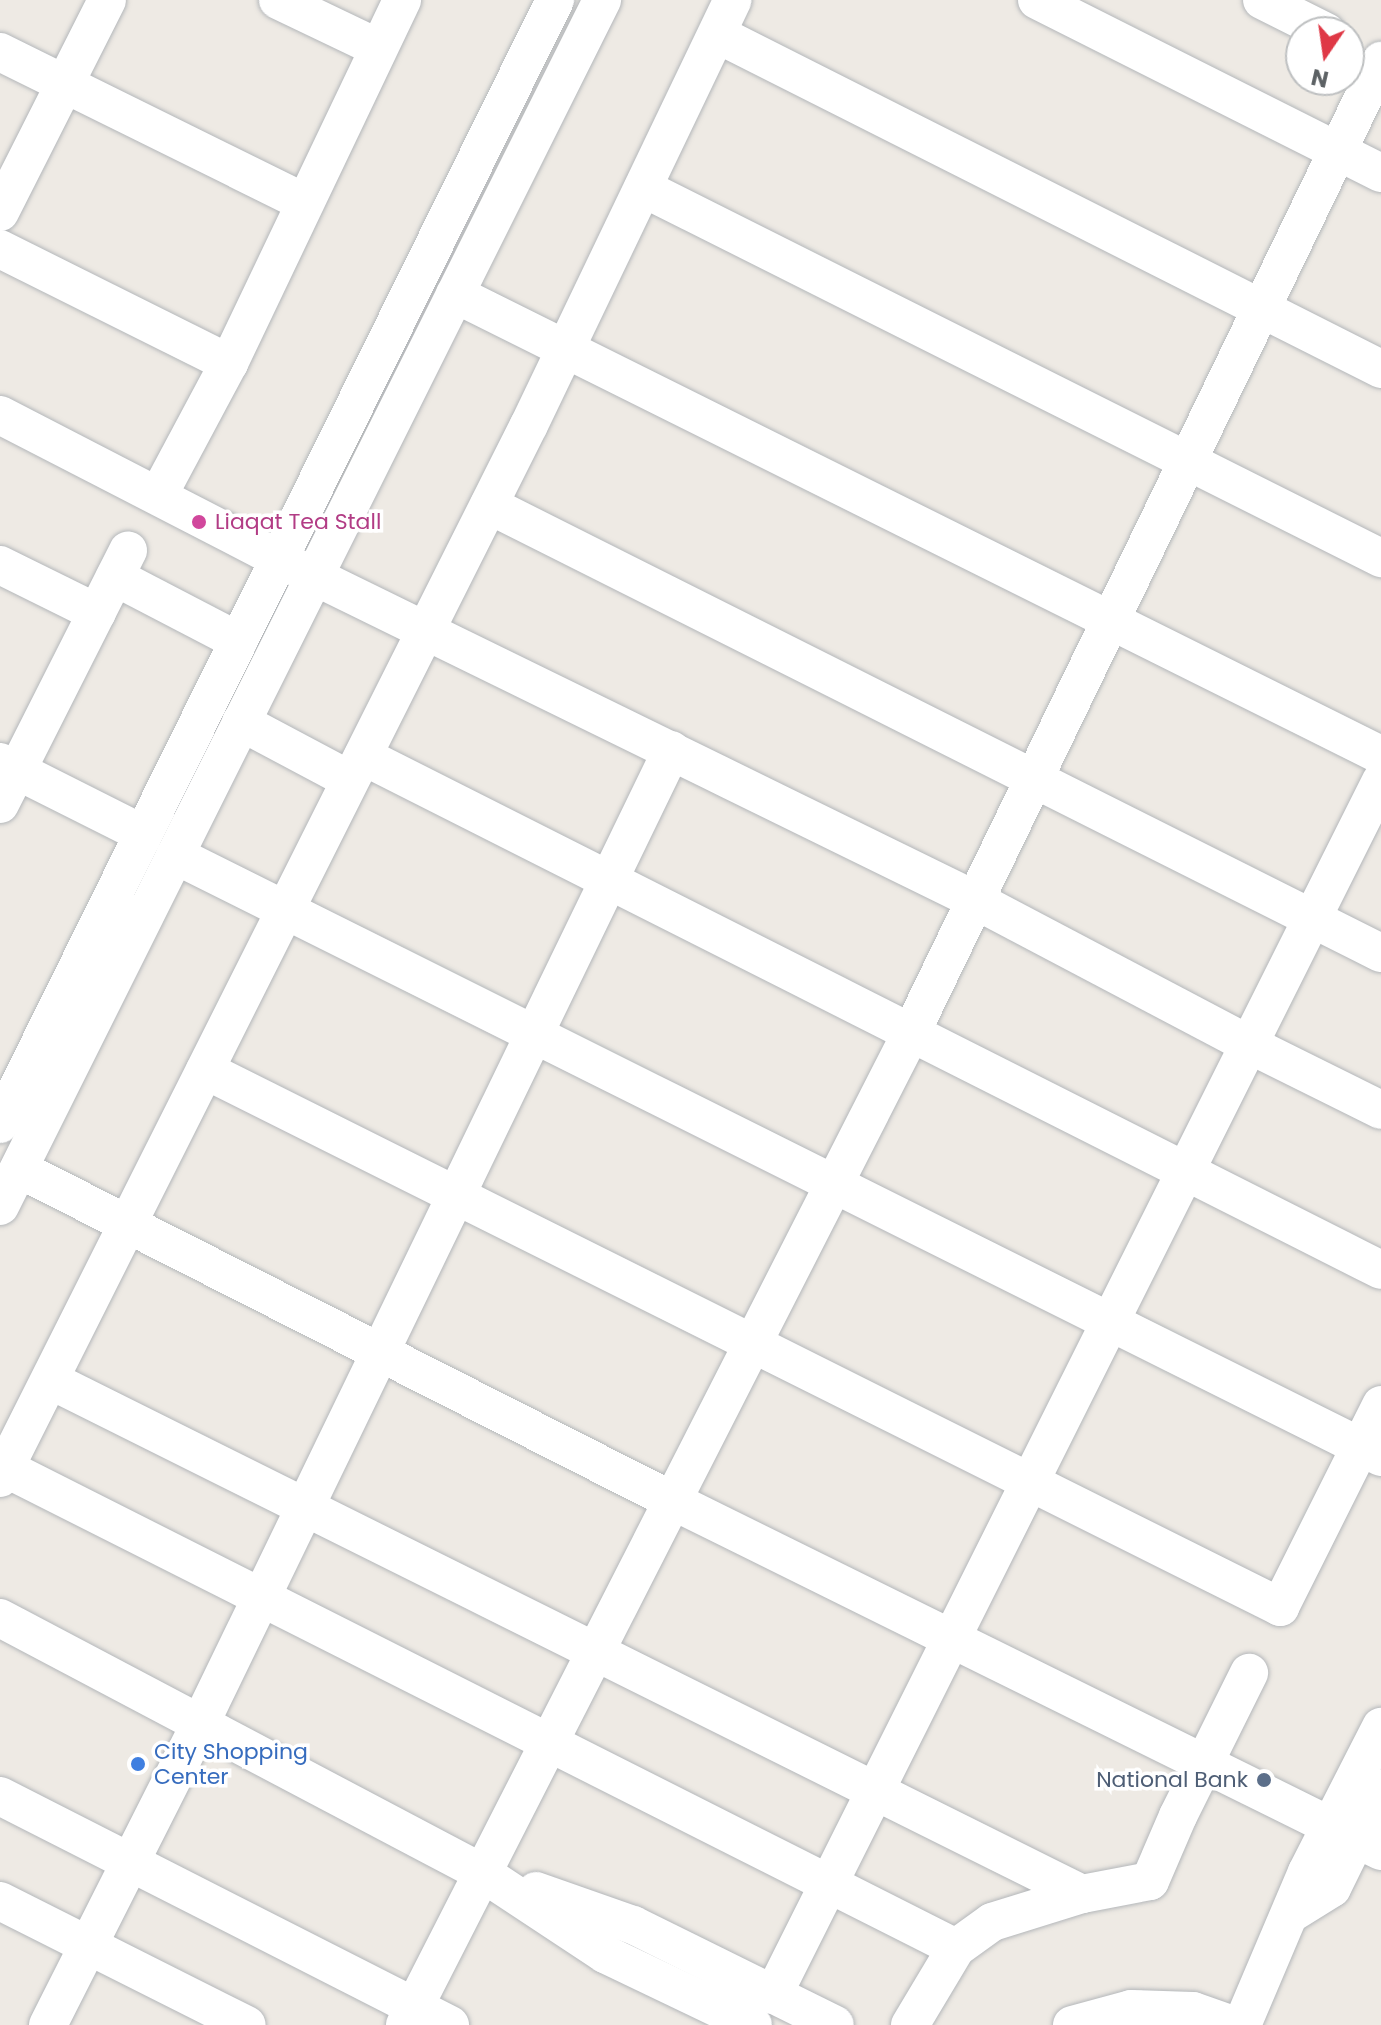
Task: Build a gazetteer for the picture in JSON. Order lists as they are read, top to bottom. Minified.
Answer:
{"places":["Liaqat Tea Stall","City Shopping Center","National Bank"],"north":"bottom"}
